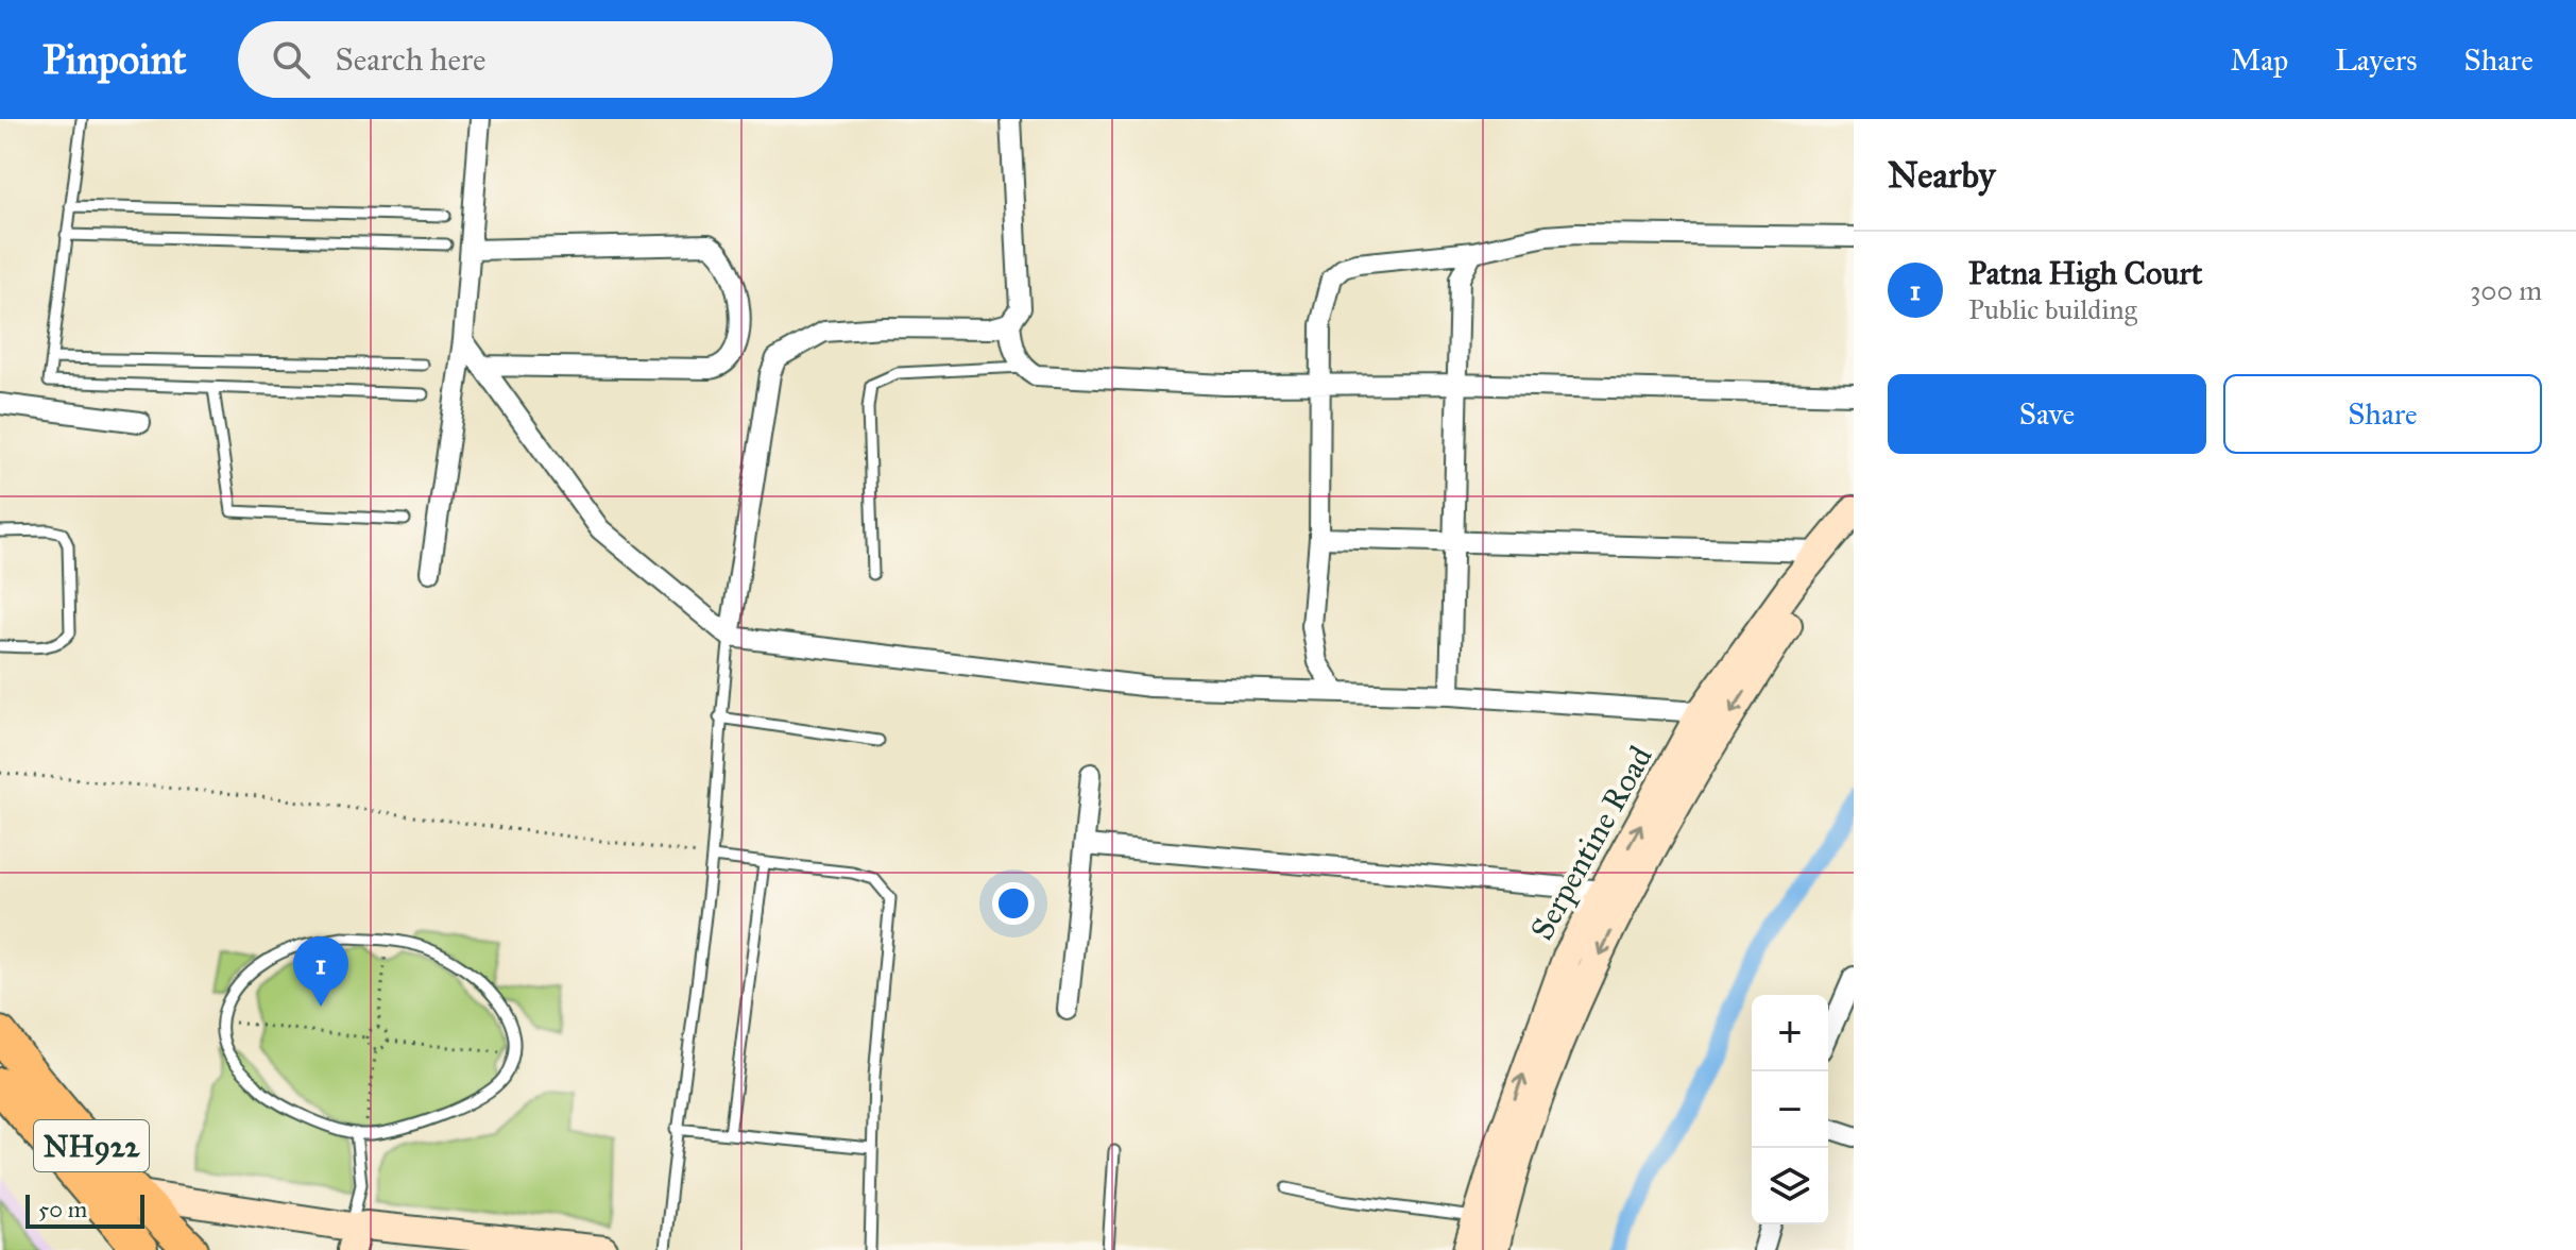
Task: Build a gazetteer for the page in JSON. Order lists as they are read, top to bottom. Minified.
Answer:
{"streets":{"highway":["NH922"],"main road":["Serpentine Road"]},"scale_bar":"50 m","page":{"header":"Pinpoint","search":"Search here","nav":["Map","Layers","Share"],"heading":"Nearby","list":[{"mark":"1","name":"Patna High Court","note":"Public building","value":"300 m"}],"buttons":["Save","Share"],"pins":"1","map_buttons":["+","−"],"scale":"50 m"}}
